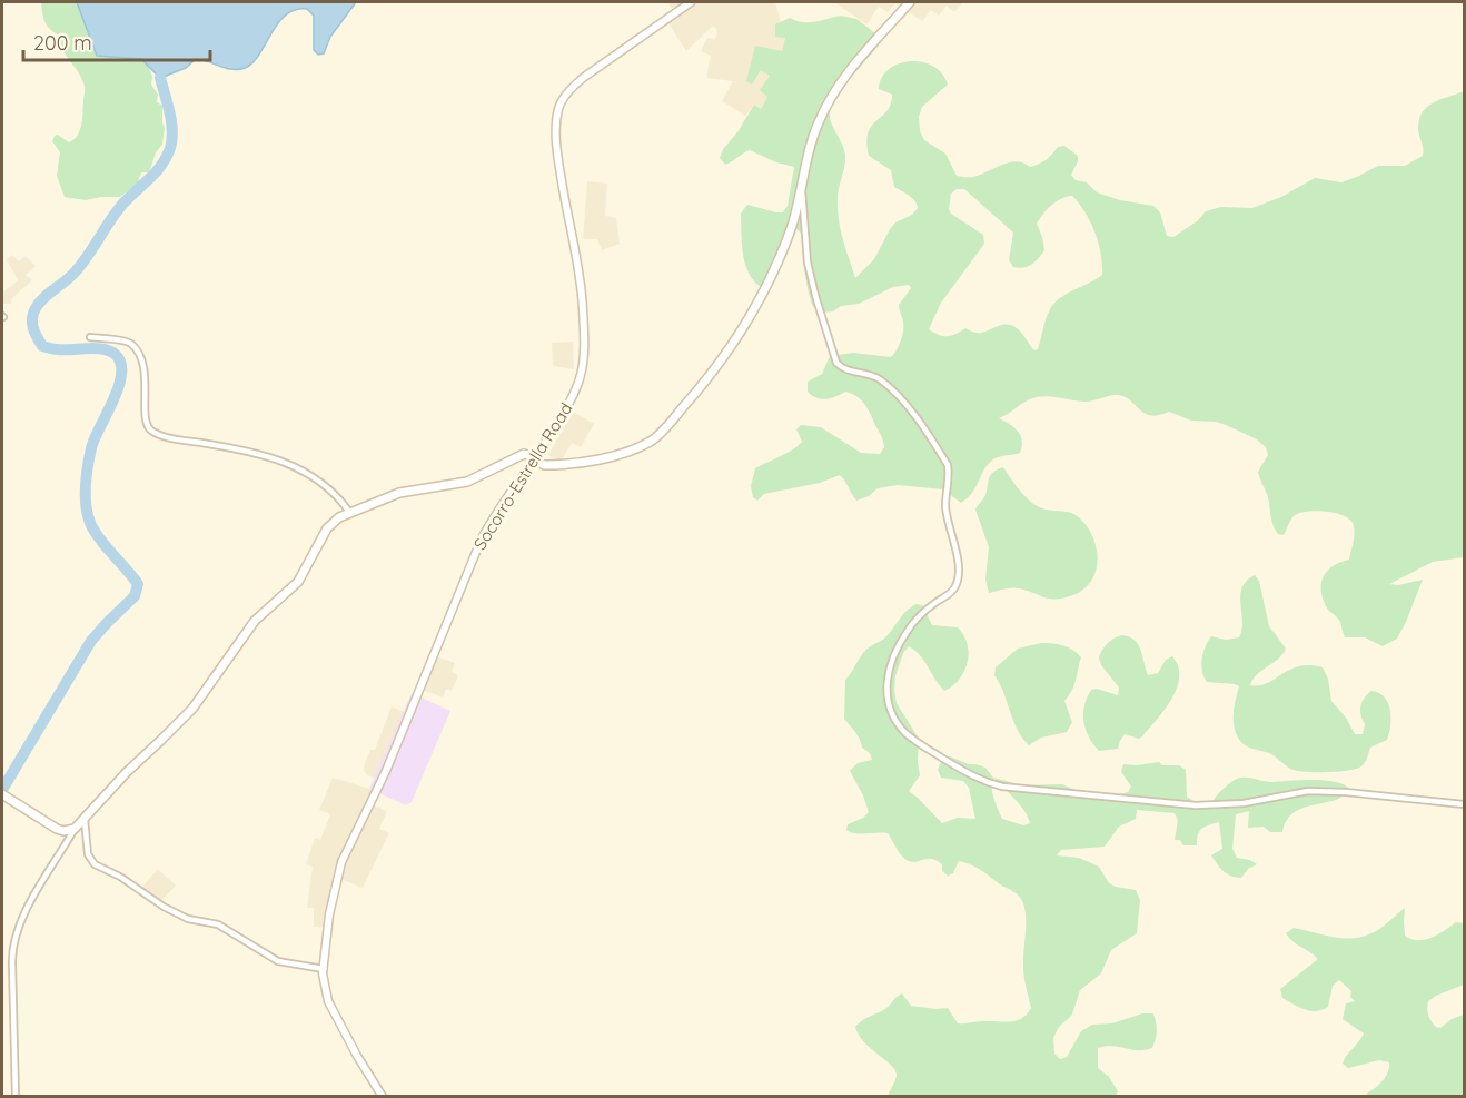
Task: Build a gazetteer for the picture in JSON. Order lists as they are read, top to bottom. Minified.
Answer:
{"streets":{"street":["Socorro-Estrella Road"]},"scale_bar":"200 m"}
